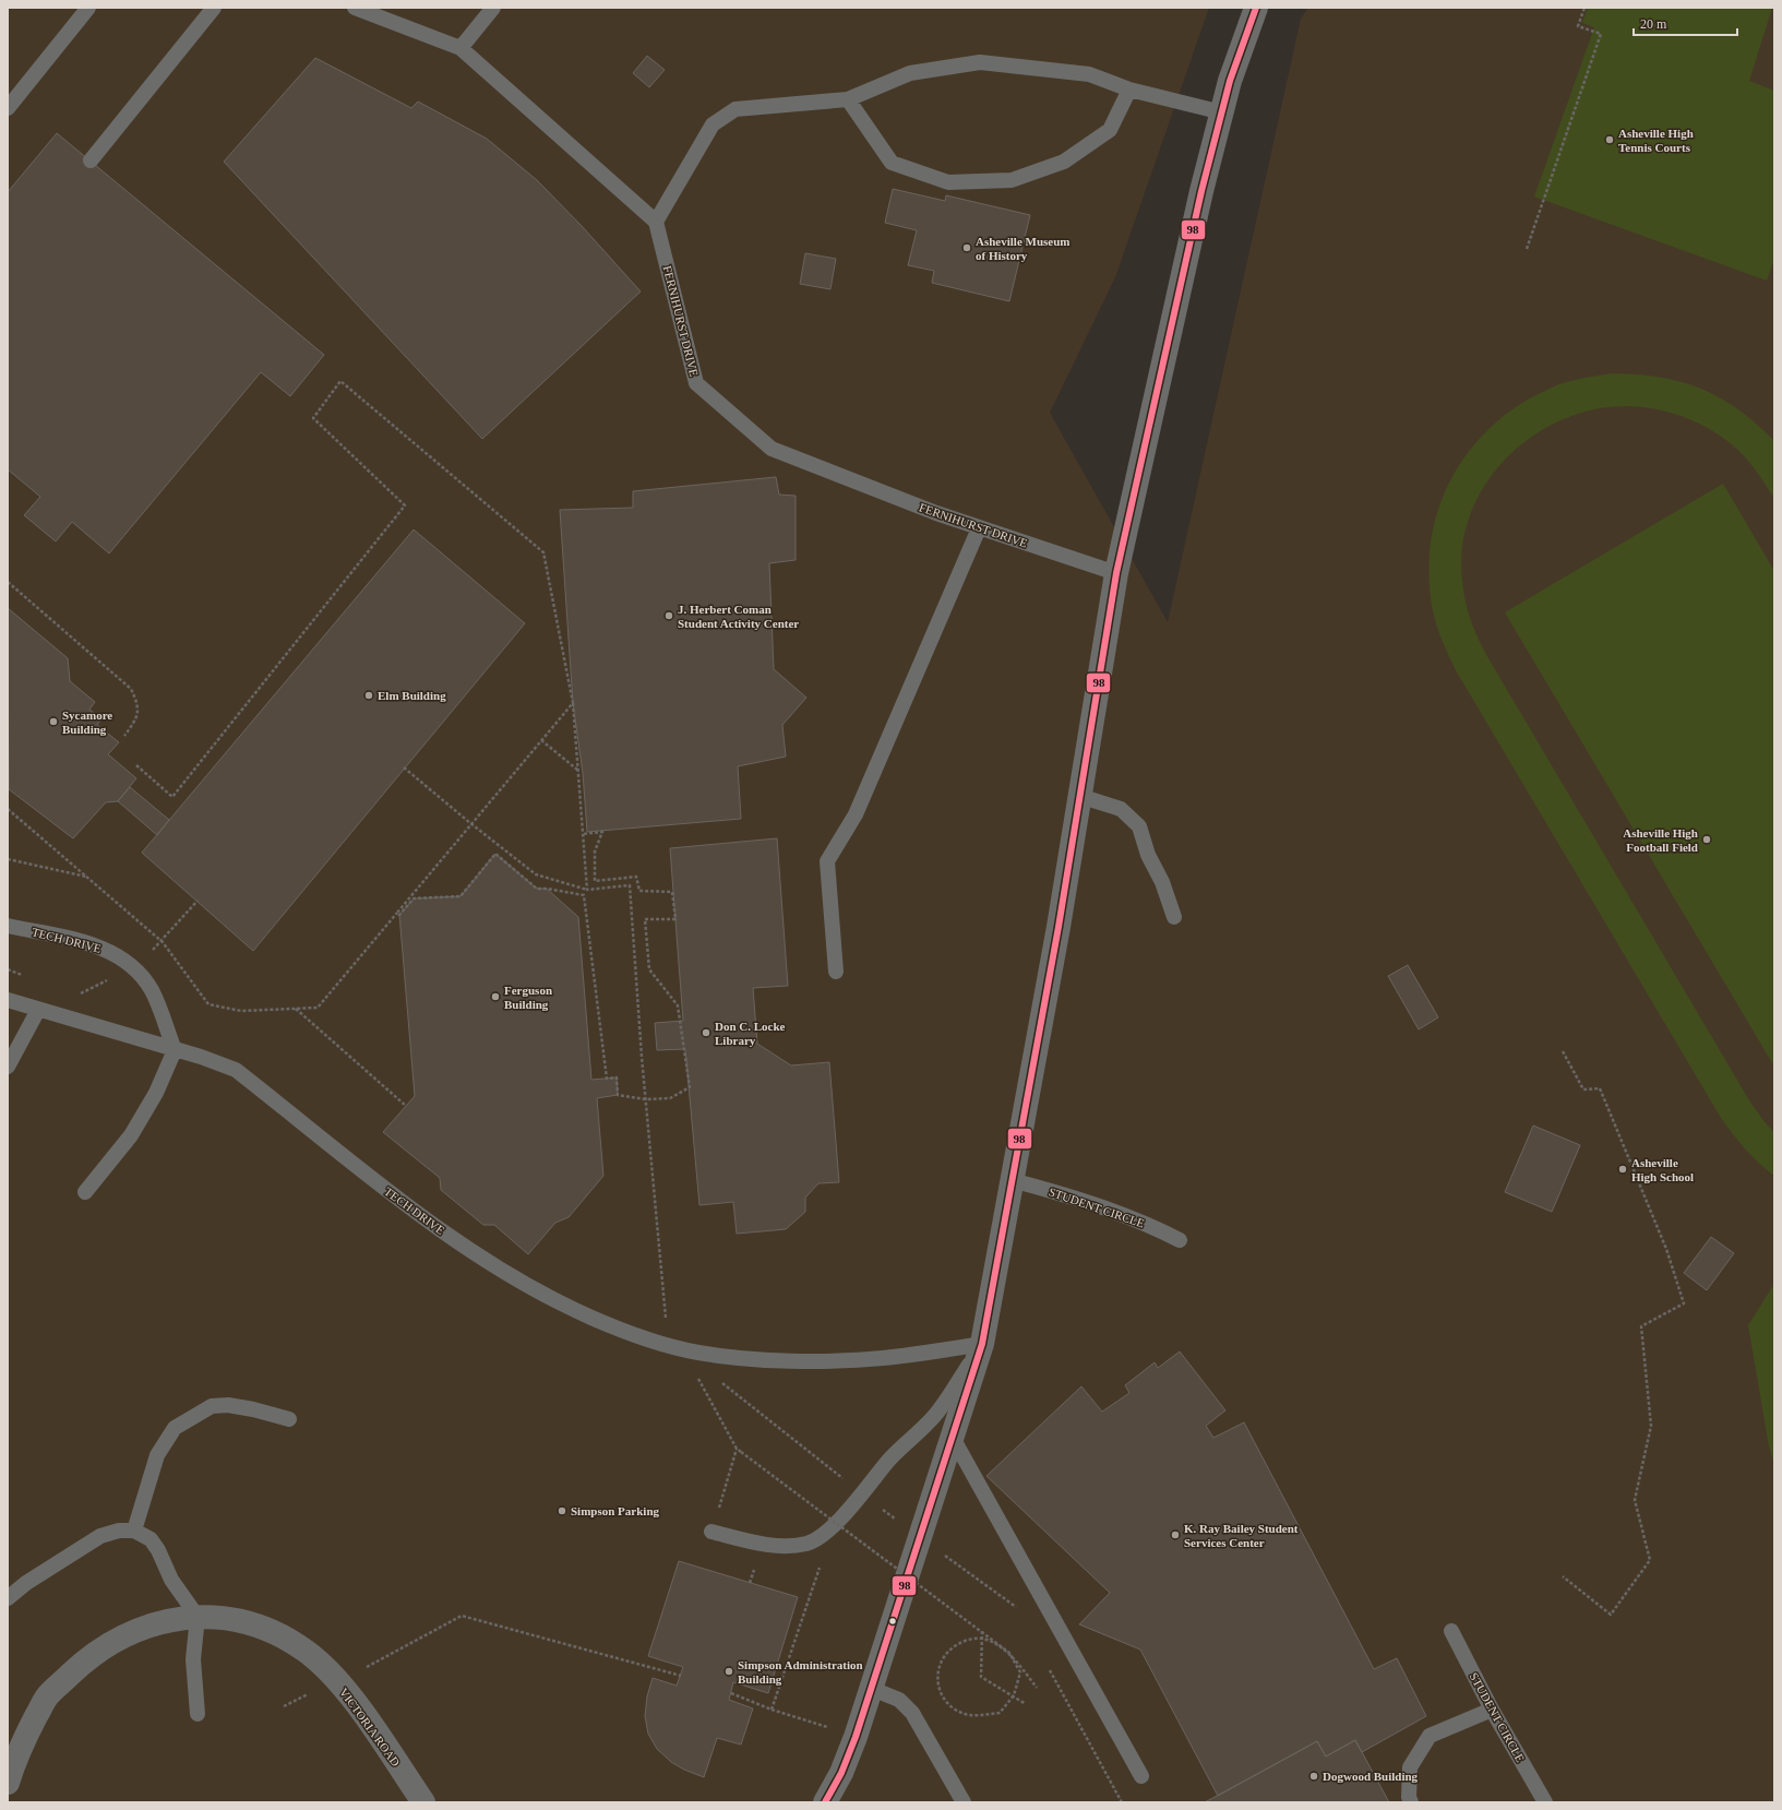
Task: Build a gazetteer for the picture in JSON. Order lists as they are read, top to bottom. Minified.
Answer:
{"streets":{"street":["VICTORIA ROAD"],"lane":["FERNIHURST DRIVE","TECH DRIVE","STUDENT CIRCLE"]},"places":["Asheville High Tennis Courts","Asheville Museum of History","J. Herbert Coman Student Activity Center","Elm Building","Sycamore Building","Asheville High Football Field","Ferguson Building","Don C. Locke Library","Asheville High School","Simpson Parking","K. Ray Bailey Student Services Center","Simpson Administration Building","Dogwood Building"],"lines":["transit line 98"],"scale_bar":"20 m"}
